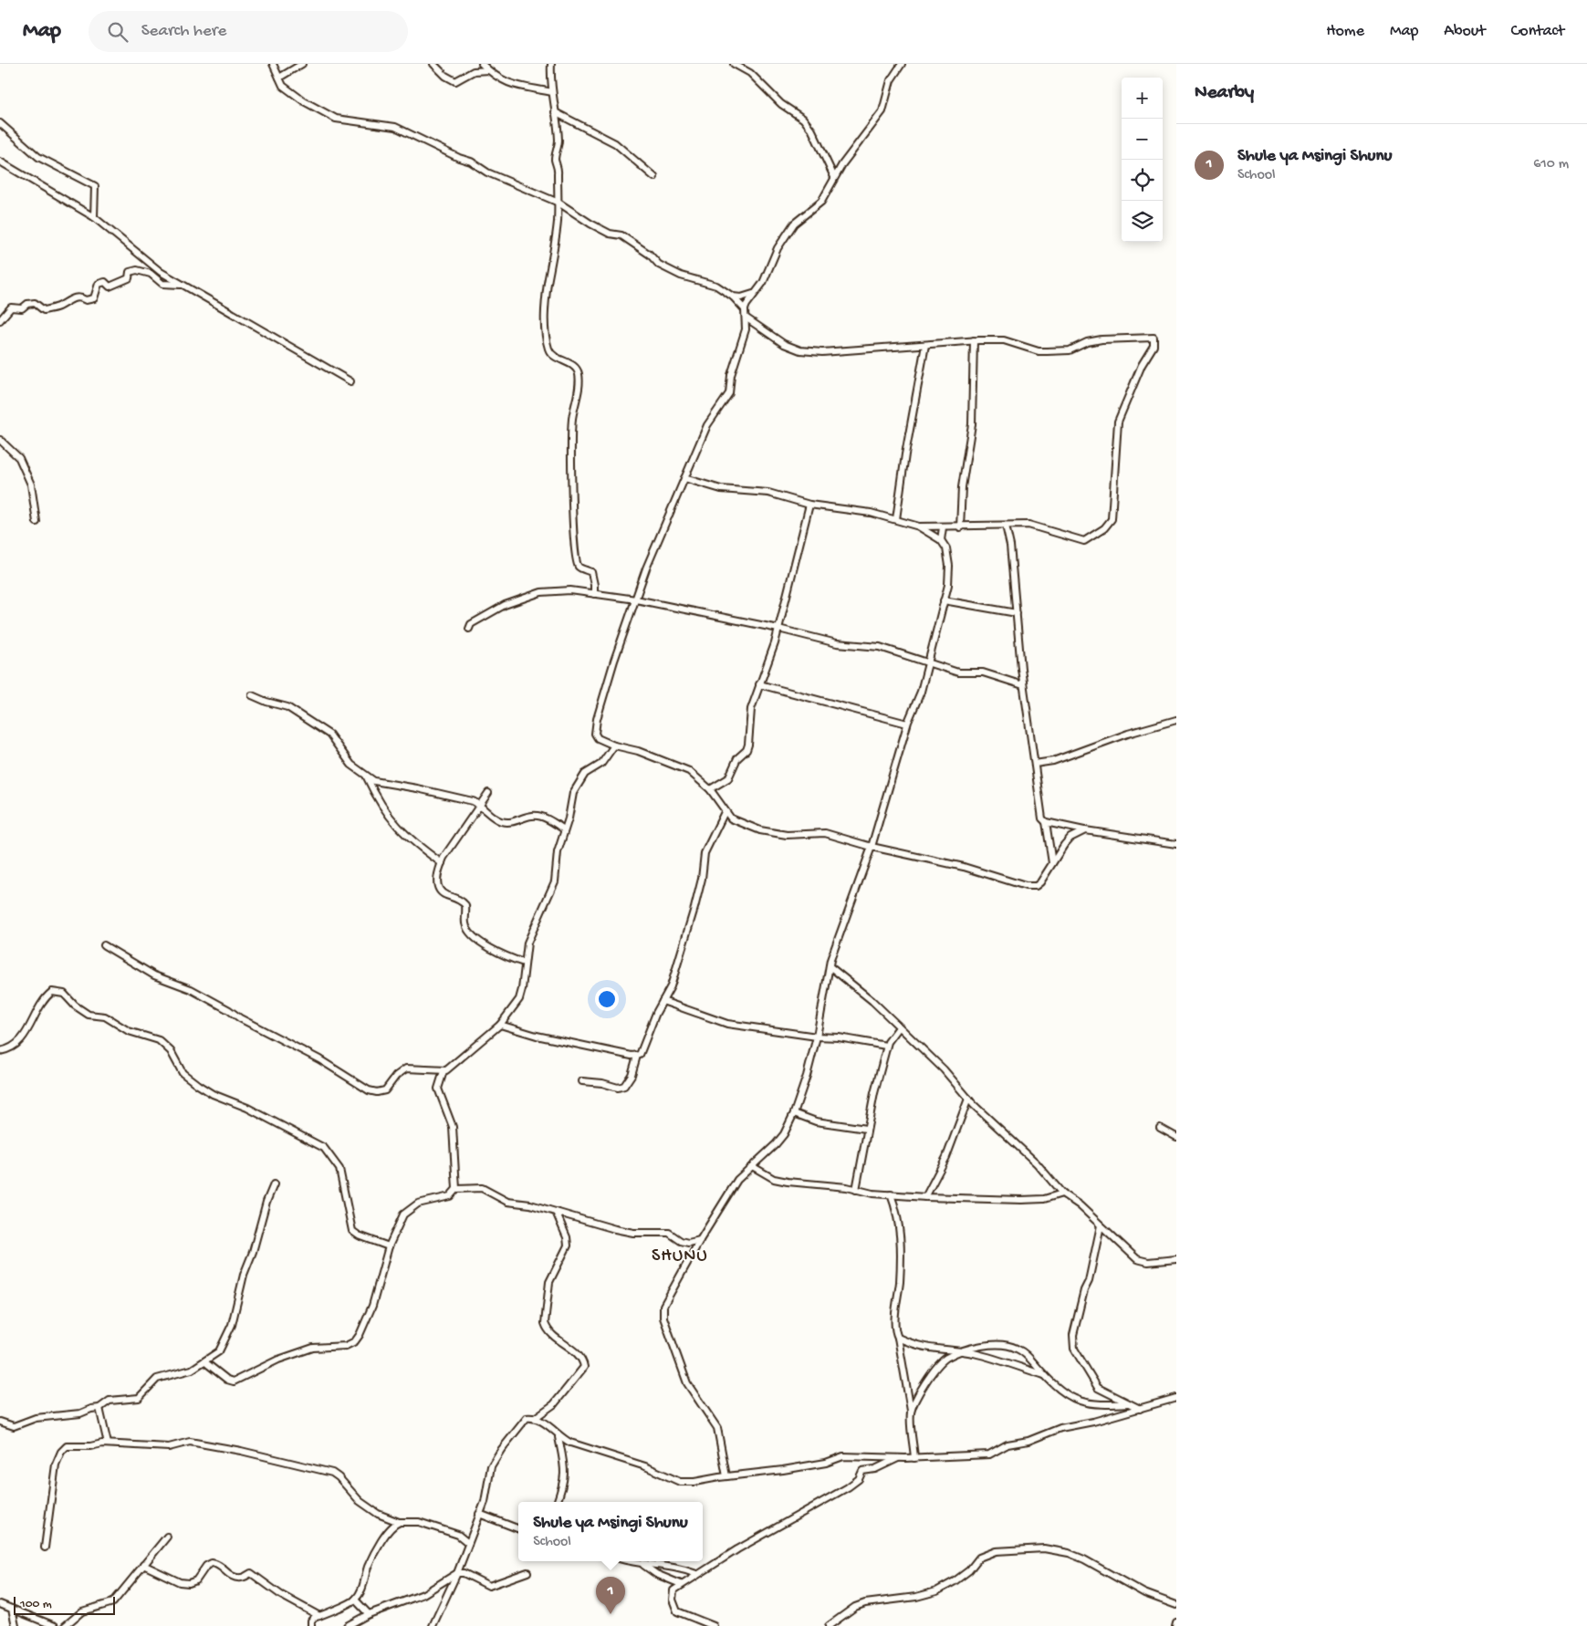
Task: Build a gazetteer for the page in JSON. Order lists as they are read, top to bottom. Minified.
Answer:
{"districts":["SHUNU"],"scale_bar":"100 m","page":{"header":"Map","search":"Search here","nav":["Home","Map","About","Contact"],"heading":"Nearby","map_buttons":["+","−"],"list":[{"mark":"1","name":"Shule ya Msingi Shunu","note":"School","value":"610 m"}],"popup":["Shule ya Msingi Shunu","School"],"pins":"1","scale":"100 m"}}
